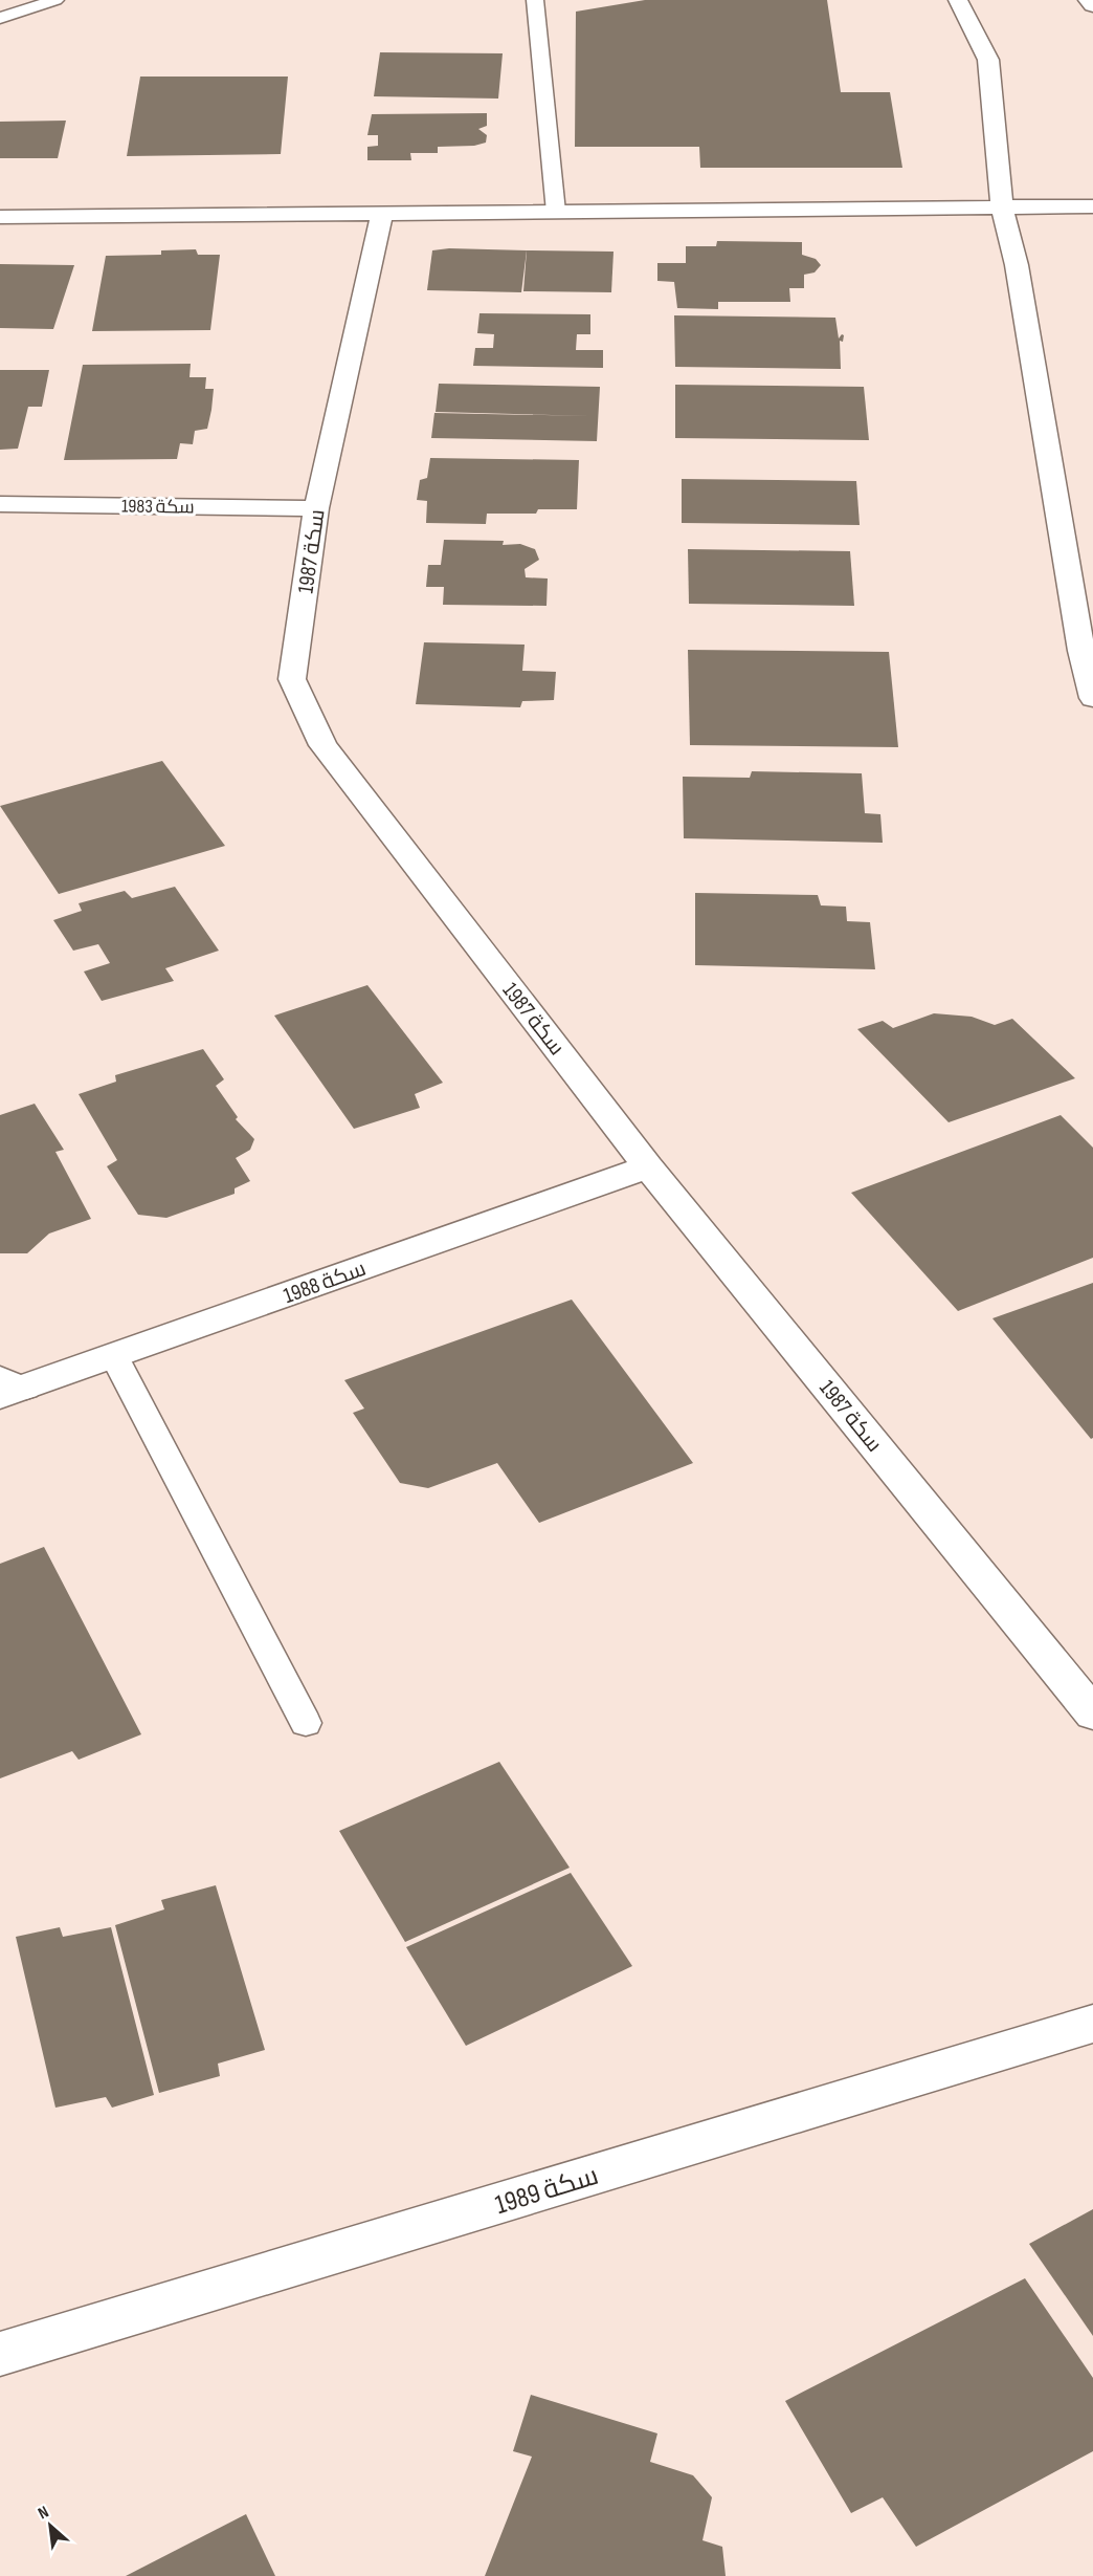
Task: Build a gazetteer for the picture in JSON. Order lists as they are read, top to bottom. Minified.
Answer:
{"streets":{"street":["سكة 1983","سكة 1987","سكة 1988","سكة 1989"]},"crossings":[["سكة 1983","سكة 1987"],["سكة 1987","سكة 1988"]],"north":"top left"}
